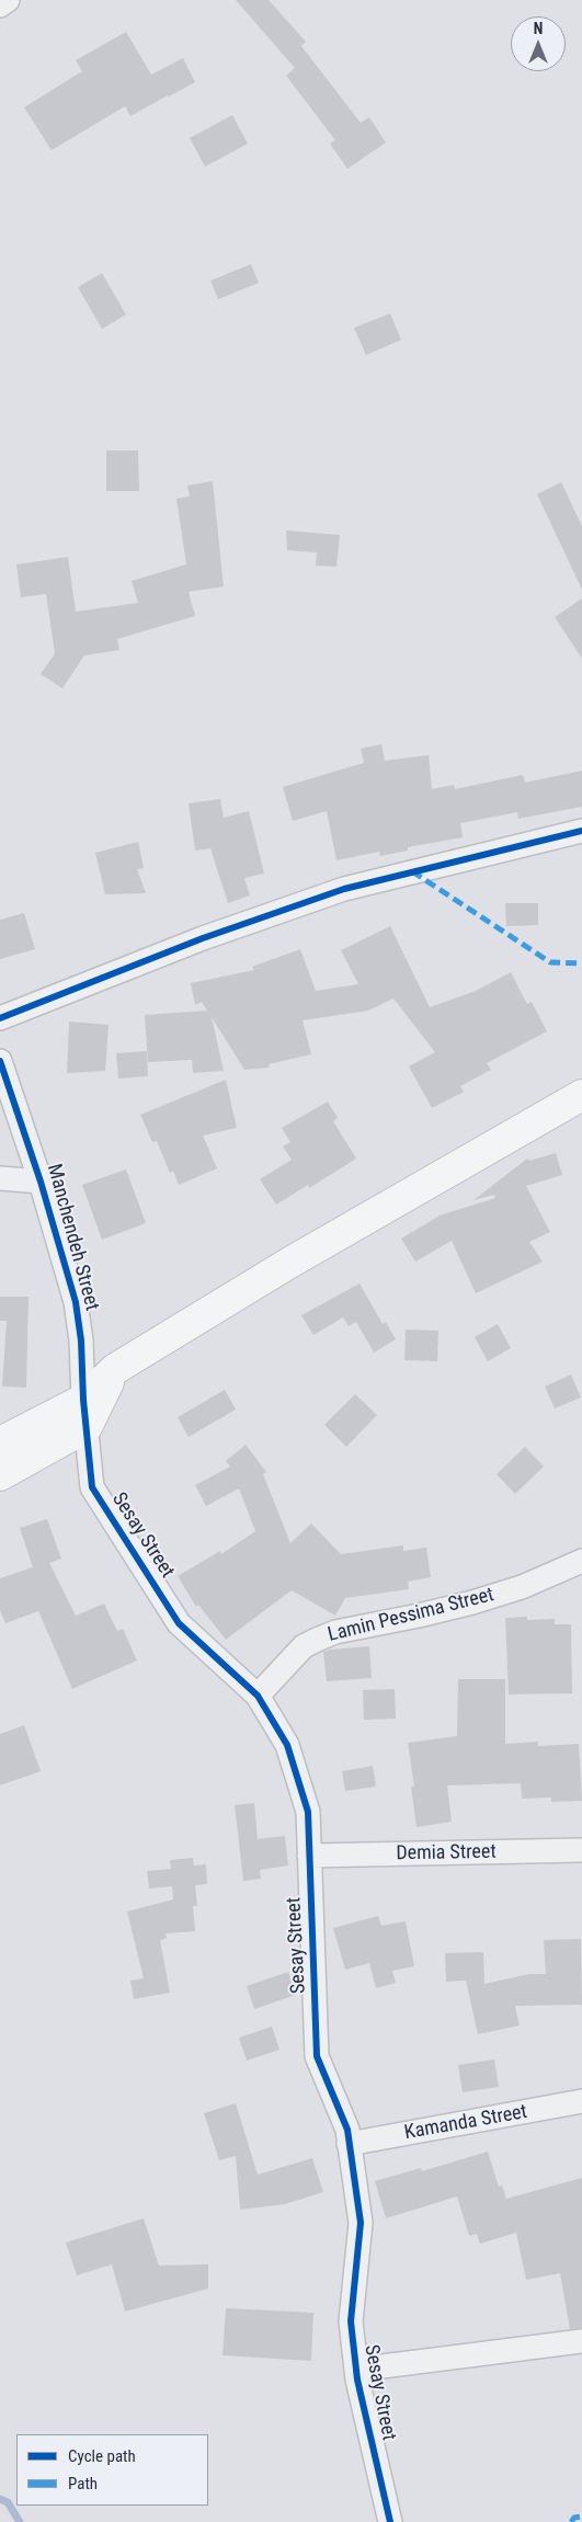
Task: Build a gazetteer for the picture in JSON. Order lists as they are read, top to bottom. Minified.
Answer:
{"streets":{"street":["Manchendeh Street","Sesay Street","Lamin Pessima Street","Demia Street","Kamanda Street"]},"crossings":[["Manchendeh Street","Sesay Street"],["Sesay Street","Lamin Pessima Street"],["Sesay Street","Demia Street"],["Sesay Street","Kamanda Street"]],"legend":["Cycle path","Path"],"north":"top"}
